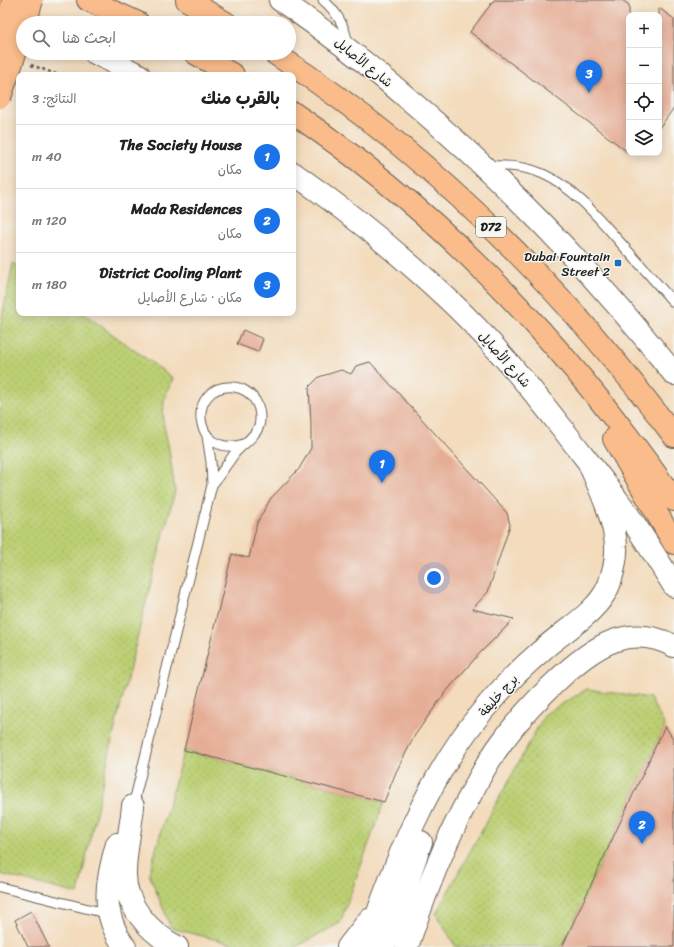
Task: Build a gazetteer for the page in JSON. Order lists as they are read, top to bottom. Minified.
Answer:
{"streets":{"main road":["D72"],"street":["شارع الأصايل","برج خليفة"]},"crossings":[["شارع الأصايل","برج خليفة"]],"places":{"transit":["Dubai Fountain Street 2"]},"page":{"map_buttons":["+","−"],"search":"ابحث هنا","pins":["3","1","2"],"heading":["بالقرب منك","النتائج: 3"],"list":[{"mark":"1","name":"The Society House","note":"مكان","value":"40 m"},{"mark":"2","name":"Mada Residences","note":"مكان","value":"120 m"},{"mark":"3","name":"District Cooling Plant","note":"مكان · شارع الأصايل","value":"180 m"}]}}
